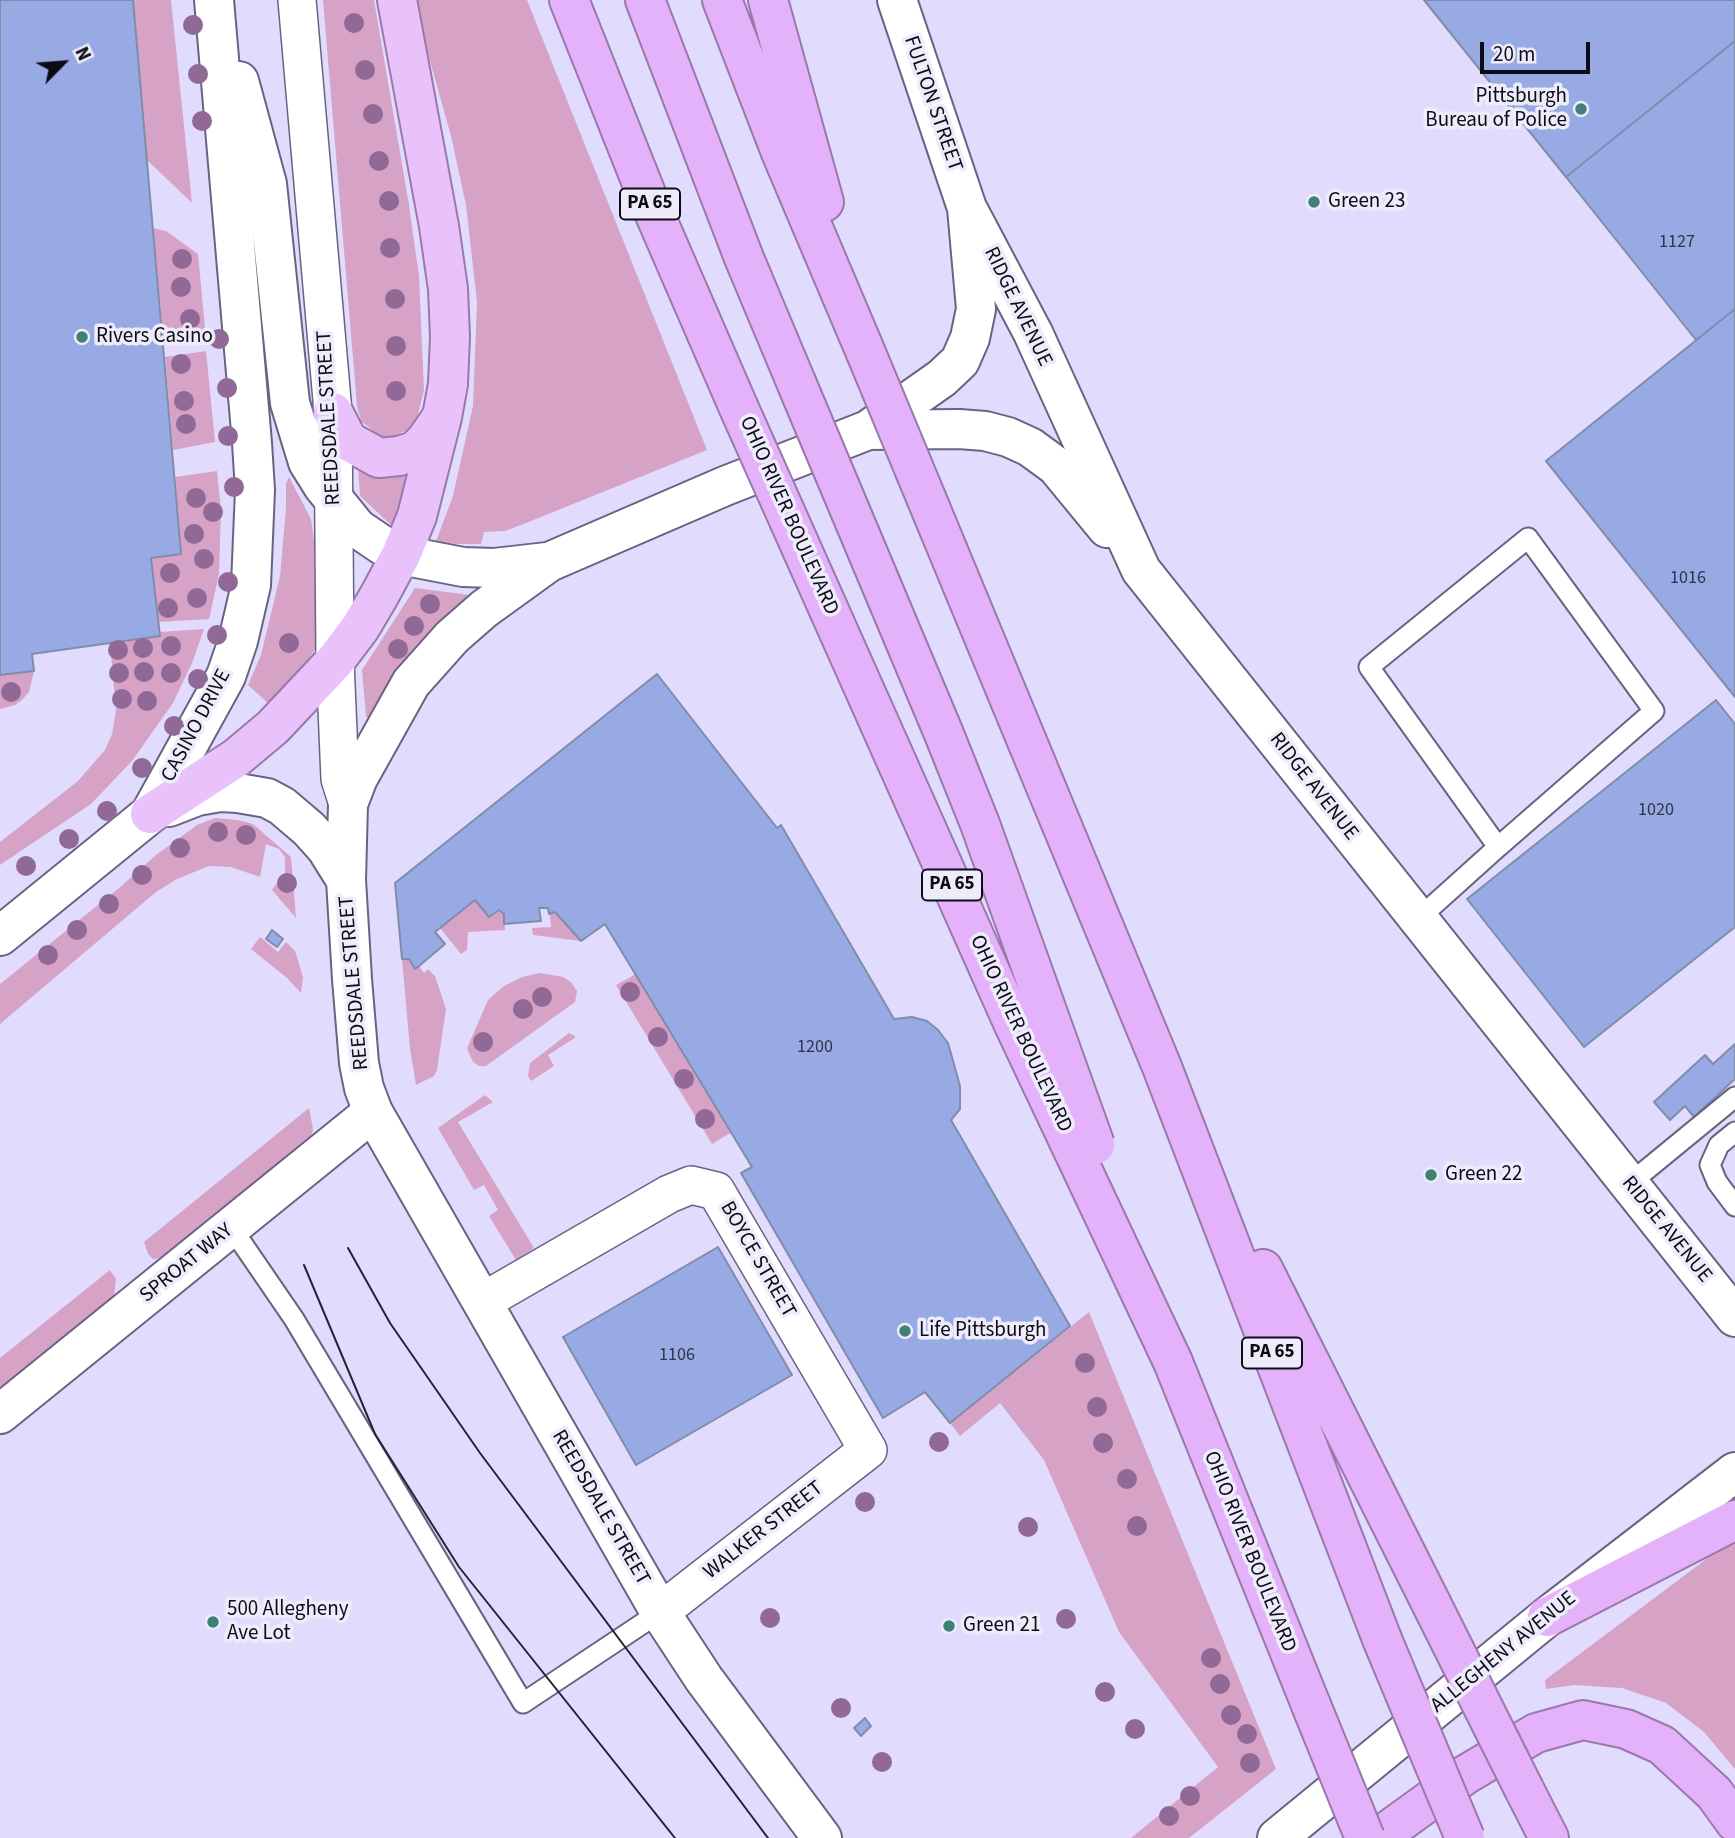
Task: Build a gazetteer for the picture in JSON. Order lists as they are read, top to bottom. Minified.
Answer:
{"streets":{"highway":["PA 65","OHIO RIVER BOULEVARD"],"main road":["FULTON STREET","RIDGE AVENUE","REEDSDALE STREET","CASINO DRIVE","SPROAT WAY","ALLEGHENY AVENUE"],"street":["BOYCE STREET","WALKER STREET"]},"crossings":[["FULTON STREET","RIDGE AVENUE"],["REEDSDALE STREET","BOYCE STREET"],["REEDSDALE STREET","SPROAT WAY"],["REEDSDALE STREET","WALKER STREET"],["BOYCE STREET","WALKER STREET"]],"places":["Pittsburgh Bureau of Police","Green 23","Rivers Casino","Green 22","Life Pittsburgh","500 Allegheny Ave Lot","Green 21"],"house_numbers":["1127","1016","1020","1200","1106"],"scale_bar":"20 m","north":"top right"}
